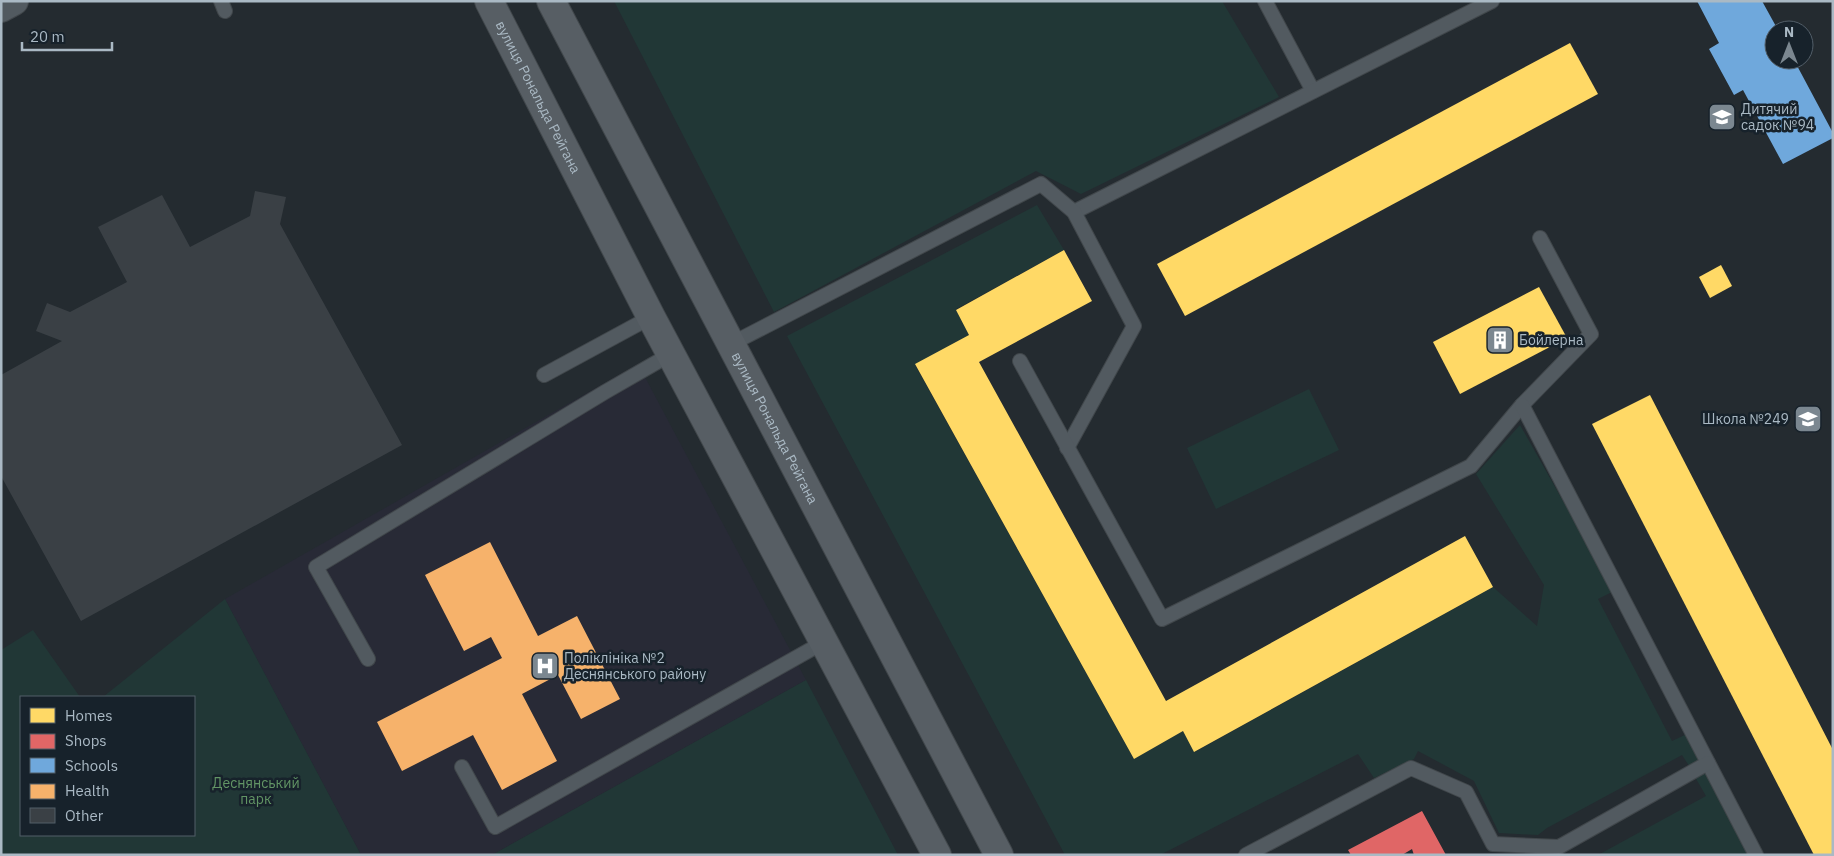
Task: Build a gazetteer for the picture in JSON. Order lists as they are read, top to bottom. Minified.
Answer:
{"streets":{"main road":["вулиця Рональда Рейгана"]},"parks":["Деснянський парк"],"places":{"school or university":["Дитячий садок №94","Школа №249"],"building":["Бойлерна"],"hospital":["Поліклініка №2 Деснянського району"]},"legend":["Homes","Shops","Schools","Health","Other"],"scale_bar":"20 m","north":"top"}
